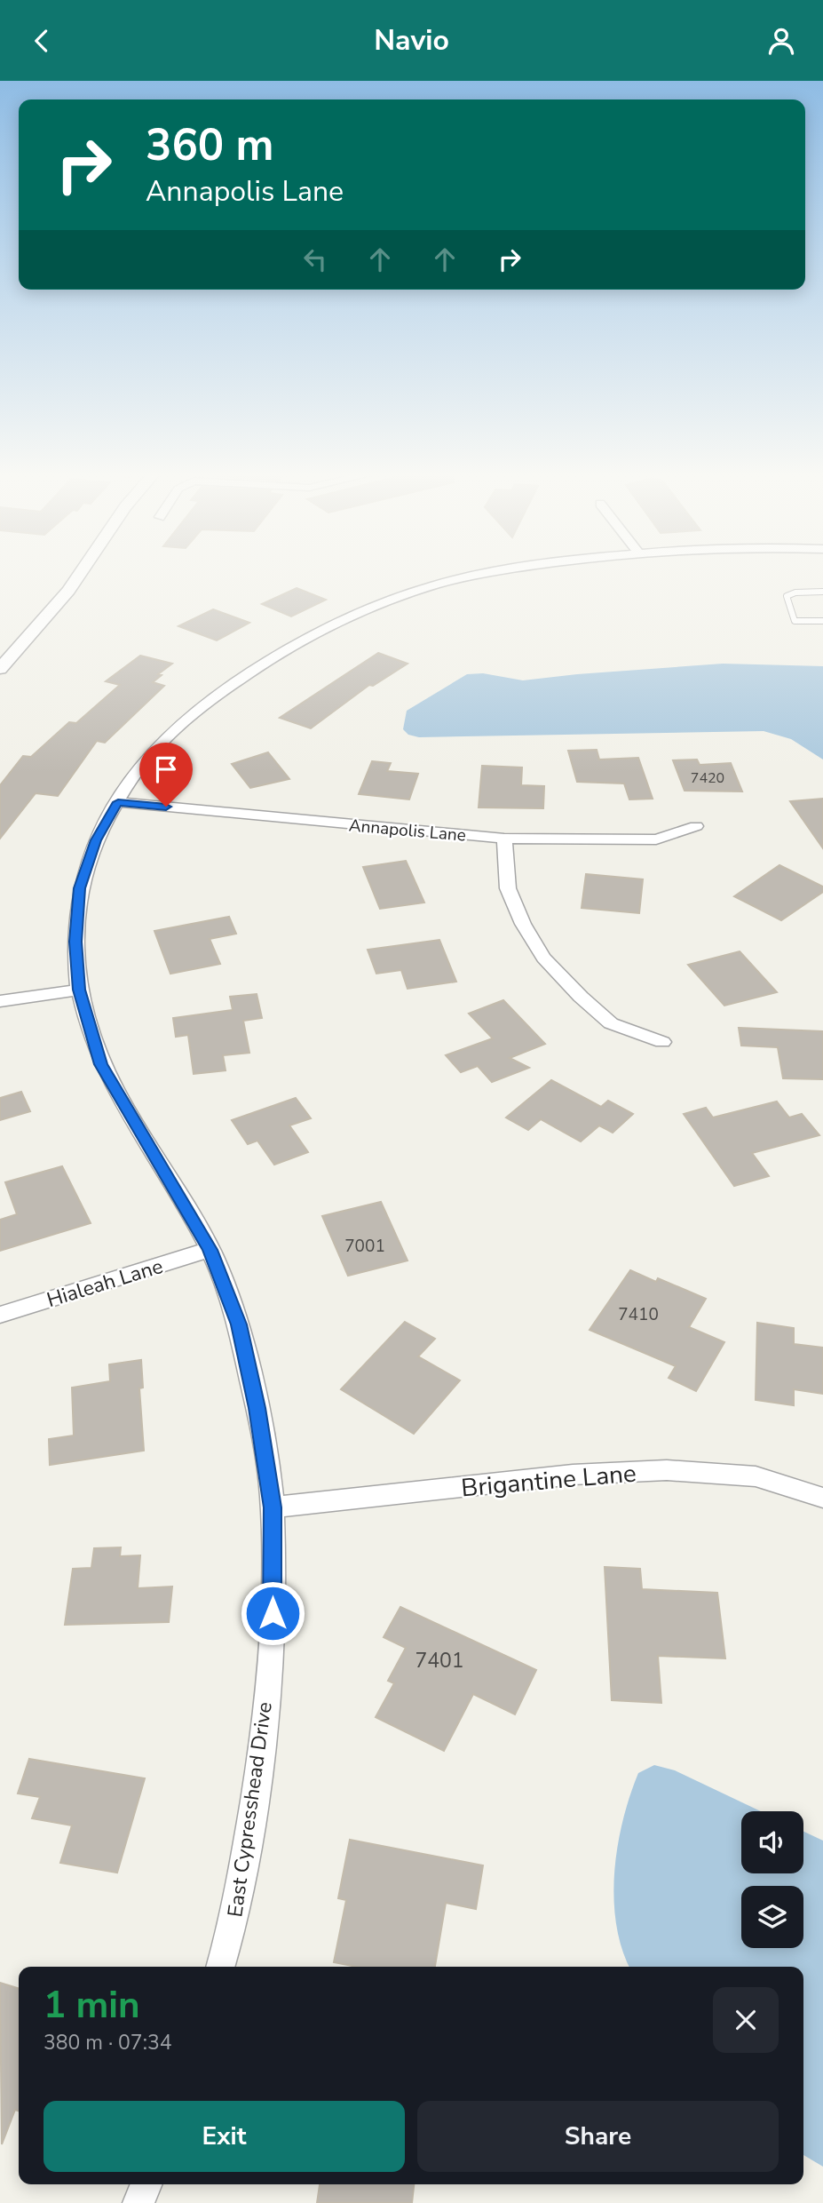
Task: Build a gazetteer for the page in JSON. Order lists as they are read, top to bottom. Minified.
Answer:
{"streets":{"street":["Annapolis Lane","Hialeah Lane","Brigantine Lane","East Cypresshead Drive"]},"crossings":[["Annapolis Lane","East Cypresshead Drive"],["Hialeah Lane","East Cypresshead Drive"],["Brigantine Lane","East Cypresshead Drive"]],"house_numbers":["7420","7001","7410","7401"],"page":{"header":"Navio","turn":["360 m","Annapolis Lane"],"heading":["1 min","380 m · 07:34"],"buttons":["Exit","Share"]}}
